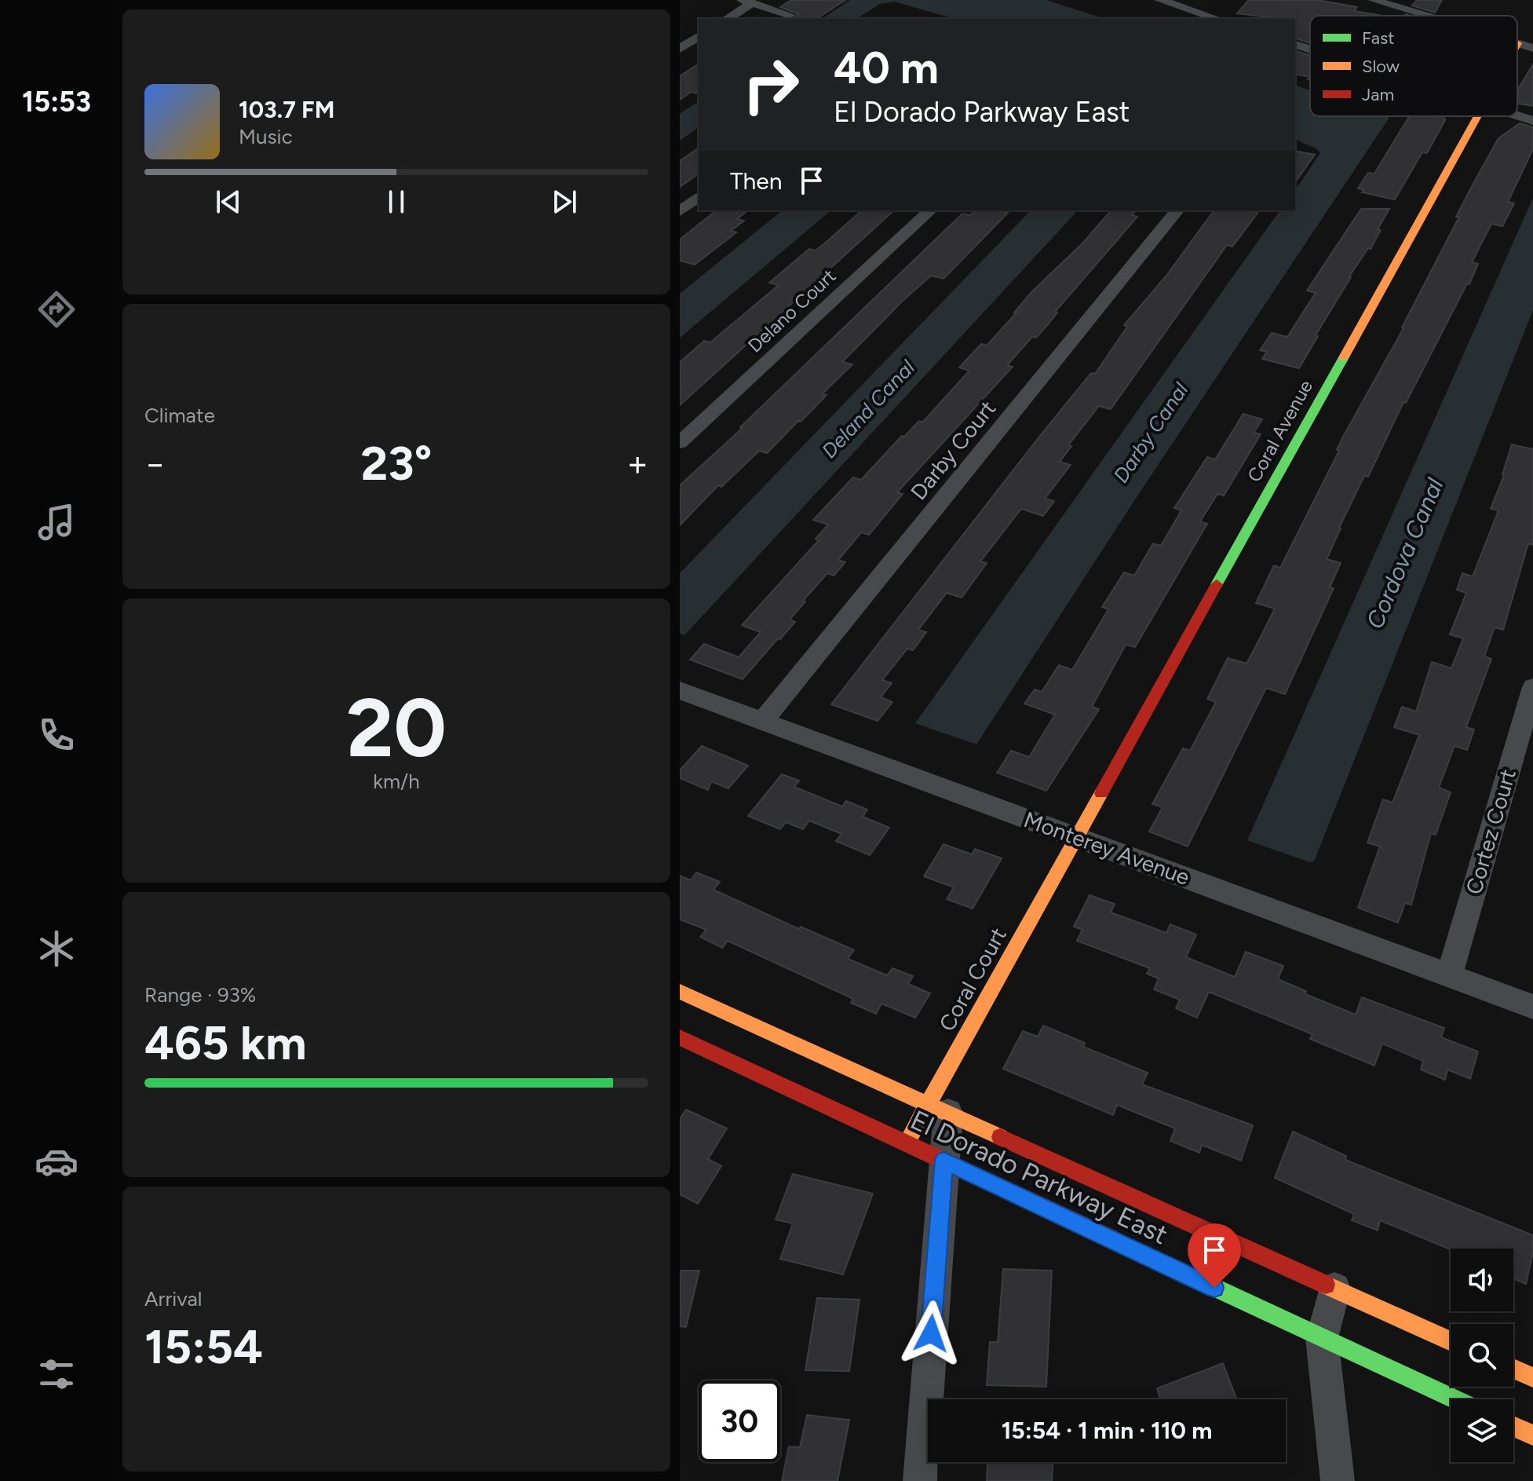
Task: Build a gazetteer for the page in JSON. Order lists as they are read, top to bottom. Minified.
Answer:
{"streets":{"street":["Delano Court","Coral Avenue","Darby Court","Cortez Court","Monterey Avenue","Coral Court","El Dorado Parkway East"]},"crossings":[["Coral Avenue","Monterey Avenue"],["Coral Avenue","Coral Court"],["Darby Court","Monterey Avenue"],["Cortez Court","Monterey Avenue"],["Monterey Avenue","Coral Court"],["Coral Court","El Dorado Parkway East"]],"water":["Deland Canal","Darby Canal","Cordova Canal"],"legend":["Fast","Slow","Jam"],"page":{"tabs":"15:53","turn":["40 m","El Dorado Parkway East"],"song":["103.7 FM","Music"],"then":"Then","tile":["Climate",["20","km/h"],["Range · 93%","465 km"],["Arrival","15:54"]],"heat":["−","23°","+"],"limit":"30","trip":"15:54 · 1 min · 110 m"}}
